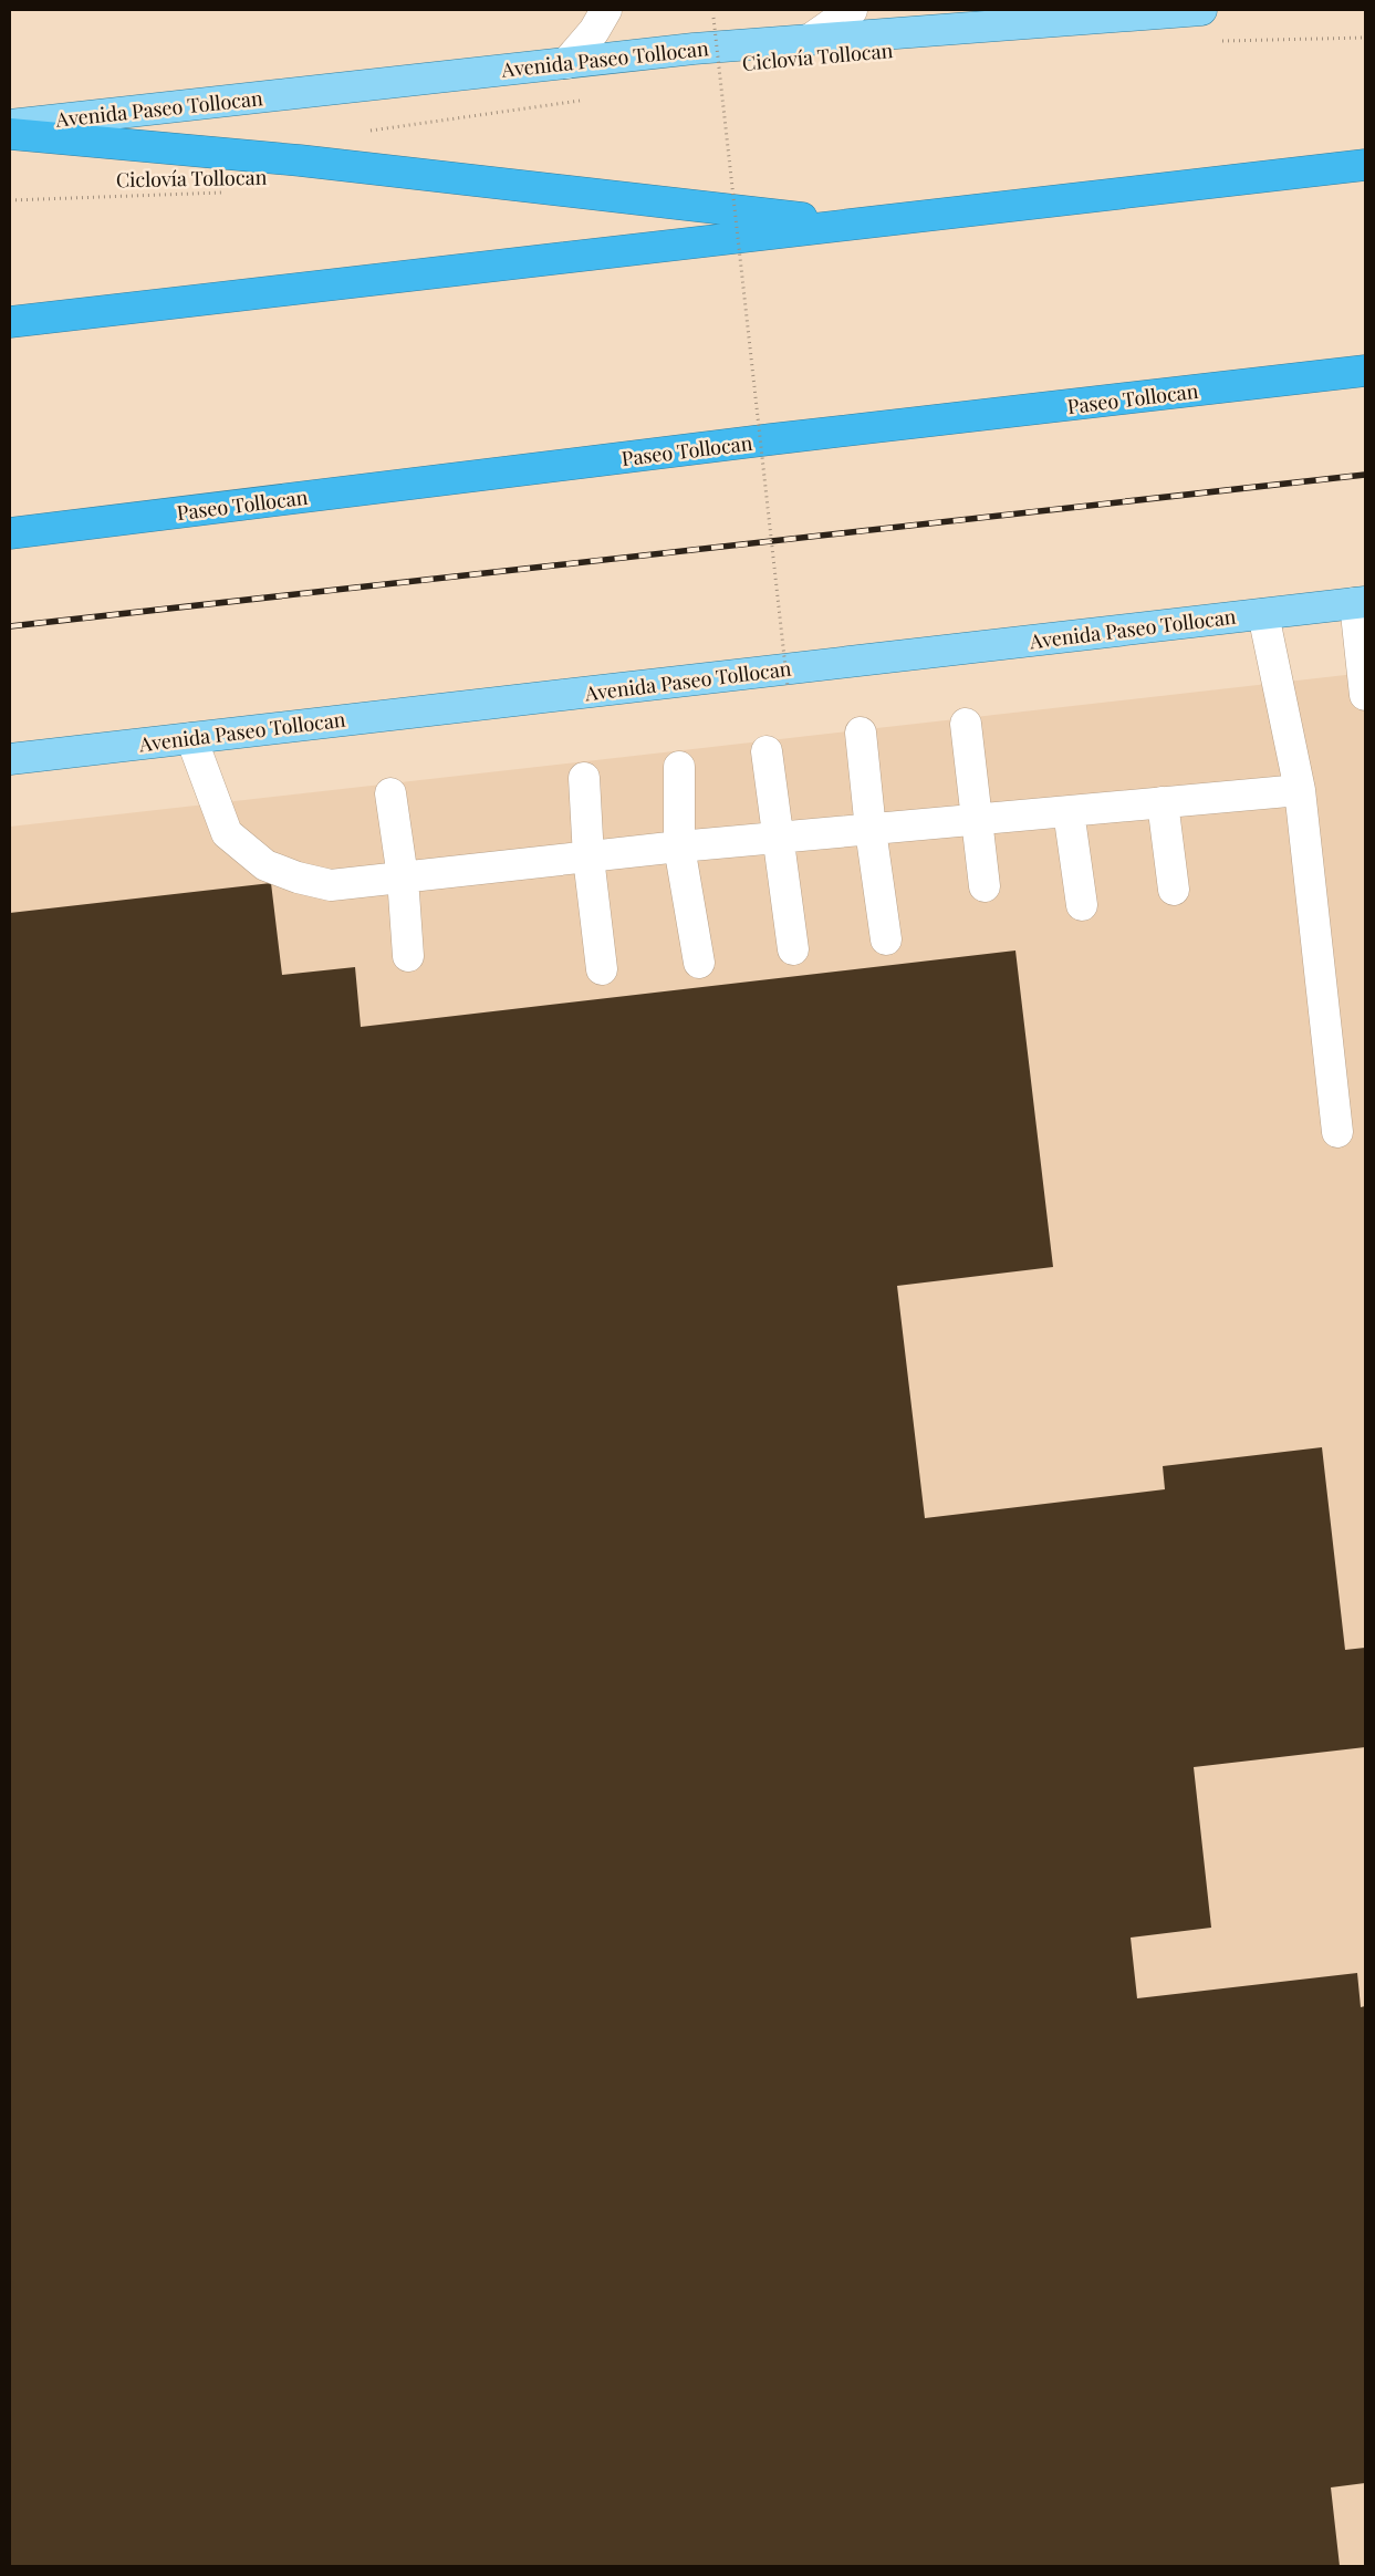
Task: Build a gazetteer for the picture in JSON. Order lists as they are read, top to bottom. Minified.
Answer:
{"streets":{"highway":["Paseo Tollocan"],"main road":["Avenida Paseo Tollocan"],"path":["Ciclovía Tollocan"]}}
